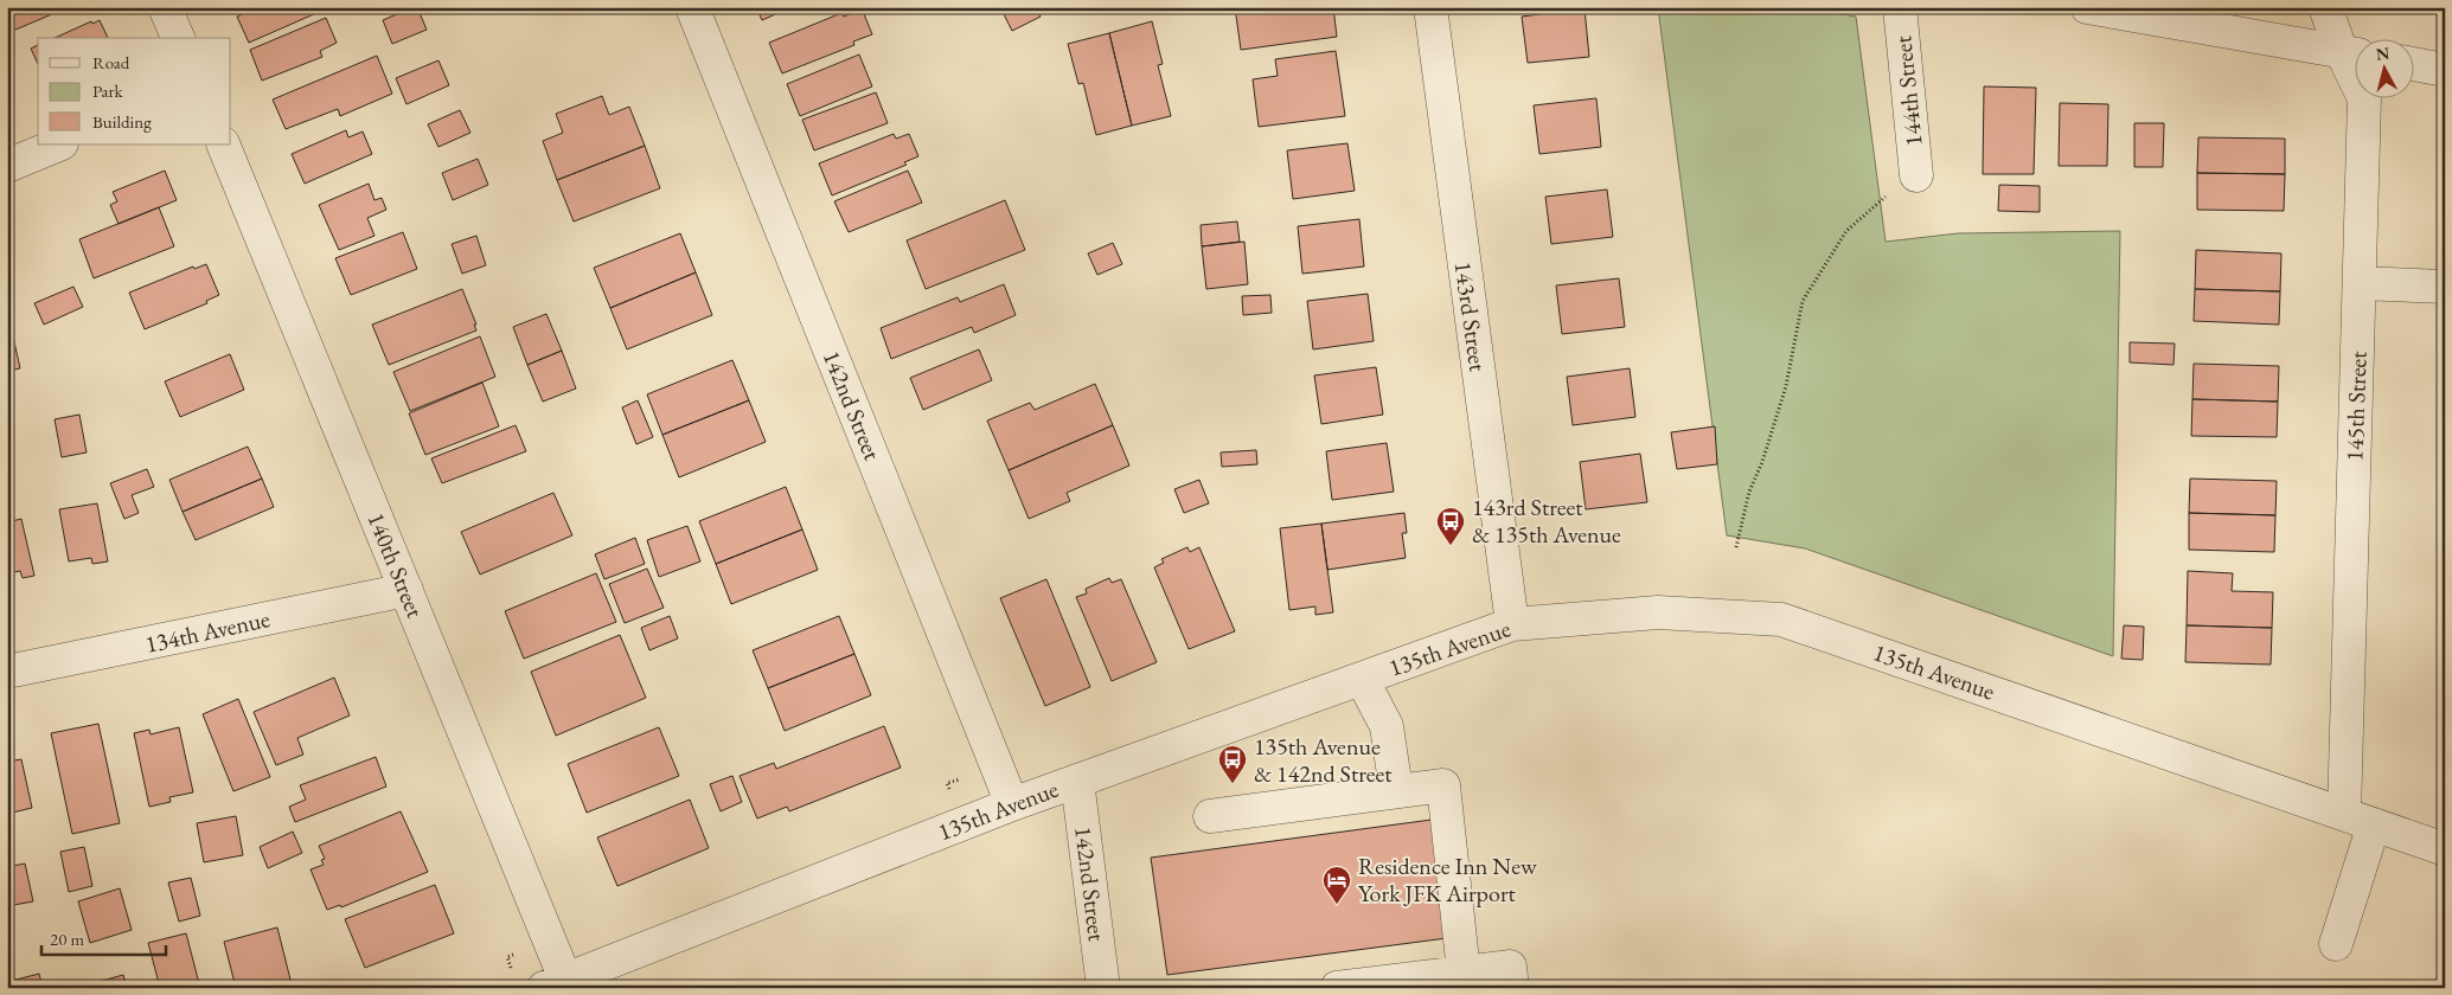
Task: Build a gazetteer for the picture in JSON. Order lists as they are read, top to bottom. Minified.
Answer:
{"streets":{"street":["144th Street","143rd Street","142nd Street","145th Street","140th Street","134th Avenue","135th Avenue"]},"crossings":[["143rd Street","135th Avenue"],["142nd Street","135th Avenue"],["145th Street","135th Avenue"],["140th Street","134th Avenue"],["140th Street","135th Avenue"]],"places":{"bus stop":["143rd Street & 135th Avenue","135th Avenue & 142nd Street"],"hotel":["Residence Inn New York JFK Airport"]},"legend":["Road","Park","Building"],"scale_bar":"20 m","north":"top"}
